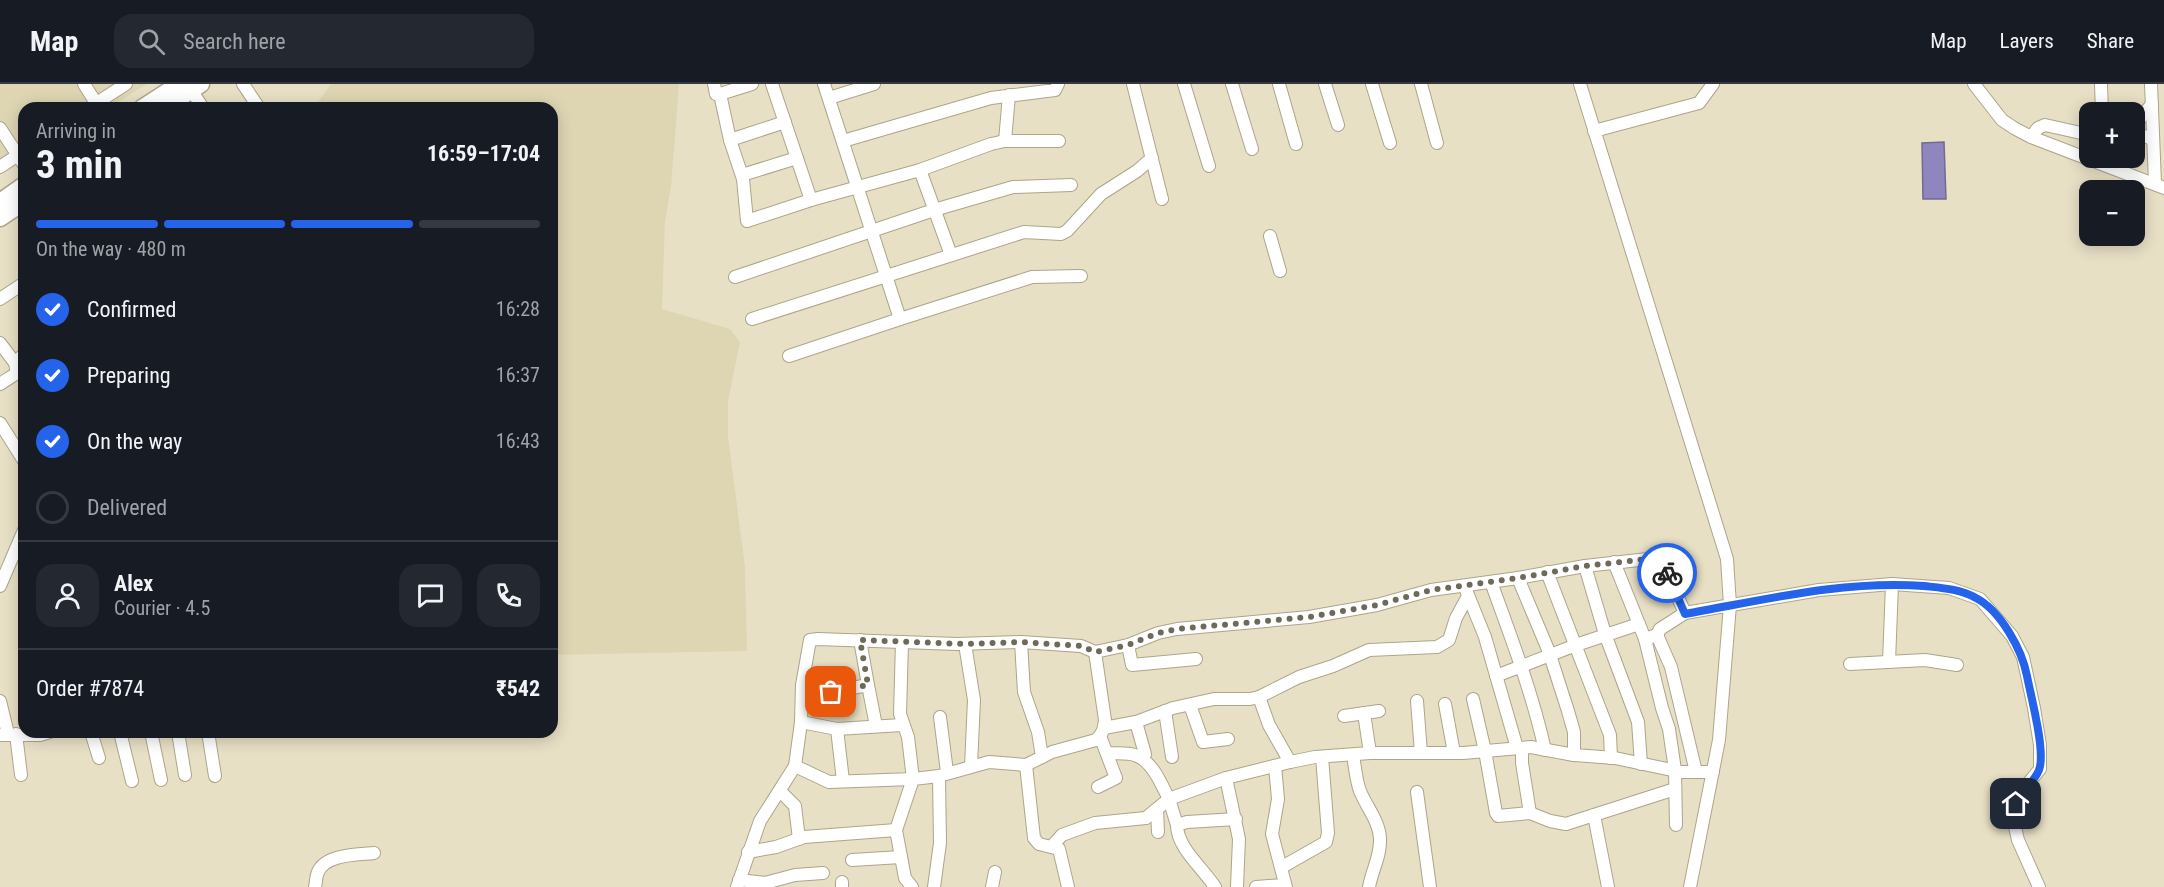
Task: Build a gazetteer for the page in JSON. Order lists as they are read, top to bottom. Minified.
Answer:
{"page":{"header":"Map","search":"Search here","nav":["Map","Layers","Share"],"map_buttons":["+","−"],"heading":["3 min","Arriving in","16:59–17:04"],"panel":["Alex","Courier · 4.5","Order #7874","₹542"],"bar":"On the way · 480 m","list":[["Confirmed","16:28"],["Preparing","16:37"],["On the way","16:43"],"Delivered"]}}
